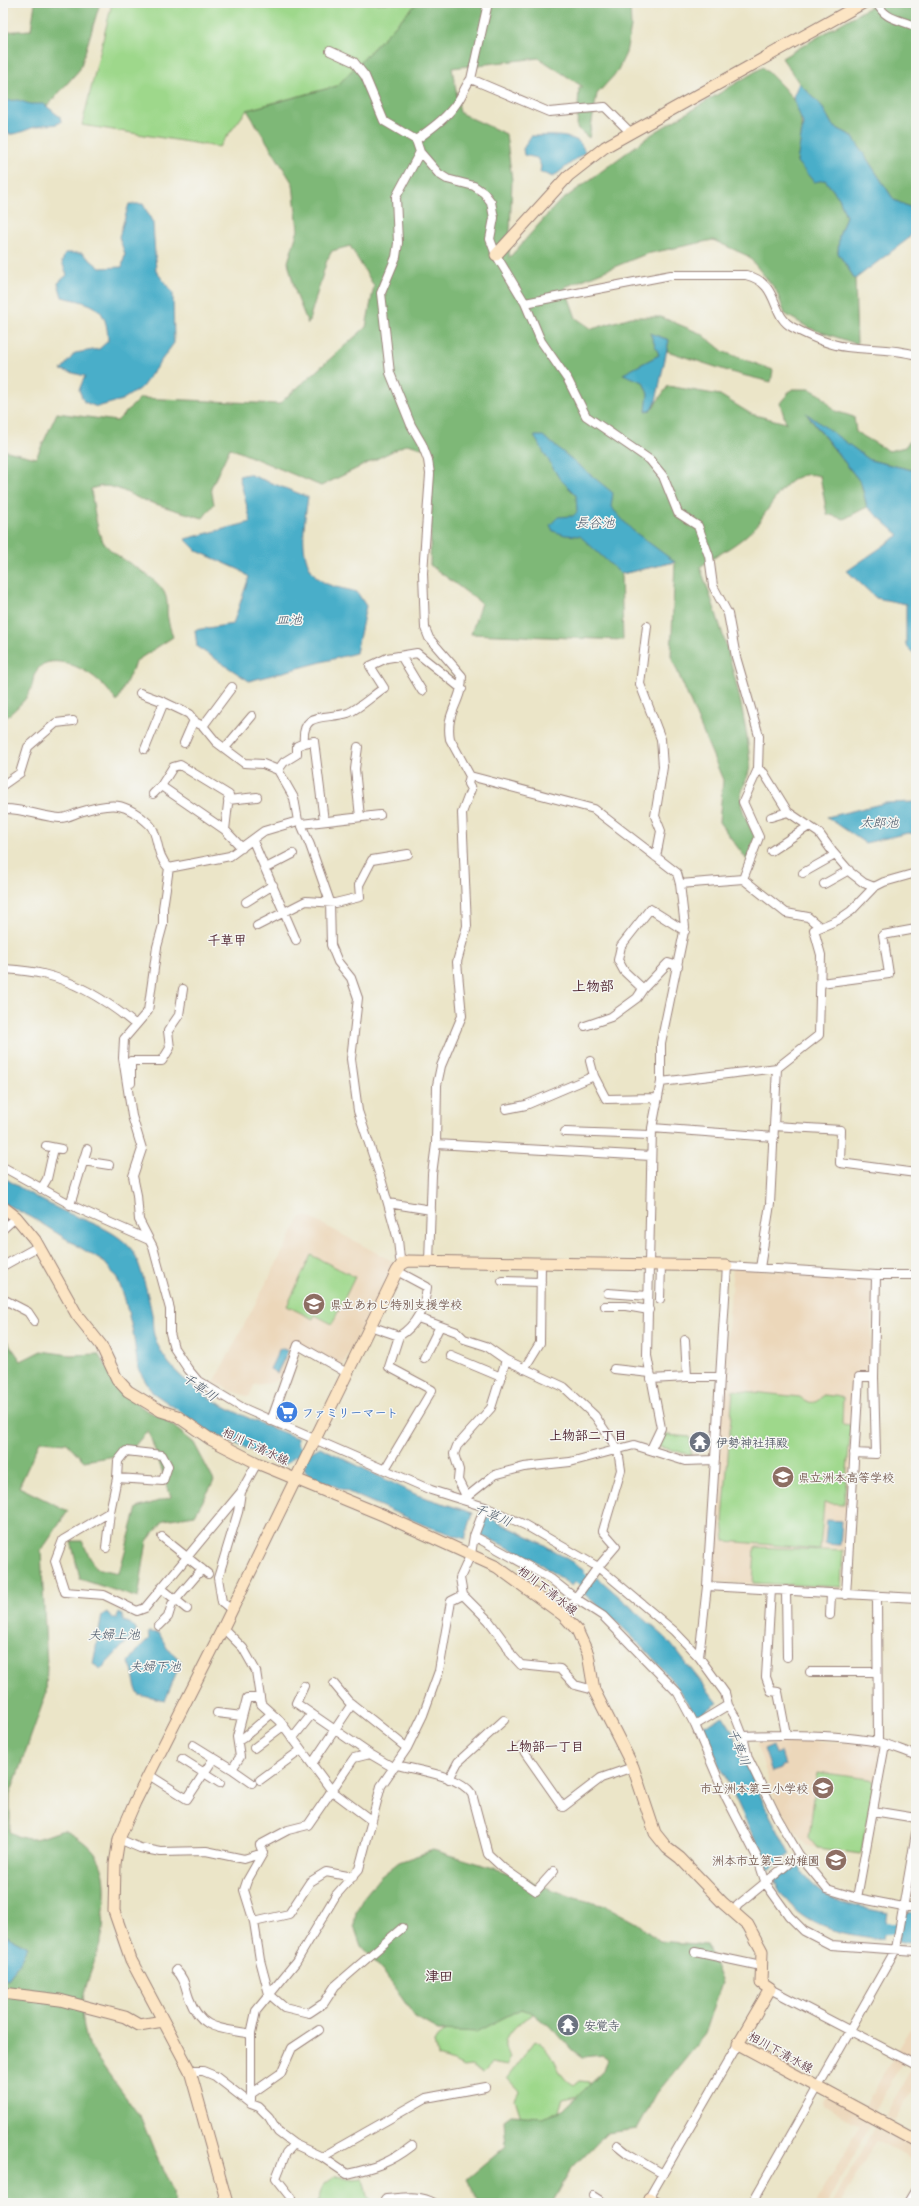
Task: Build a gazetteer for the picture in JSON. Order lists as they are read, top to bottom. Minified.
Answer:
{"streets":{"street":["相川下清水線"]},"districts":["千草甲","上物部","上物部二丁目","上物部一丁目","津田"],"water":["長谷池","皿池","太郎池","千草川","夫婦上池","夫婦下池"],"places":{"school or university":["県立あわじ特別支援学校","県立洲本高等学校","市立洲本第三小学校","洲本市立第三幼稚園"],"supermarket":["ファミリーマート"],"temple":["伊勢神社拝殿","安覚寺"]}}
